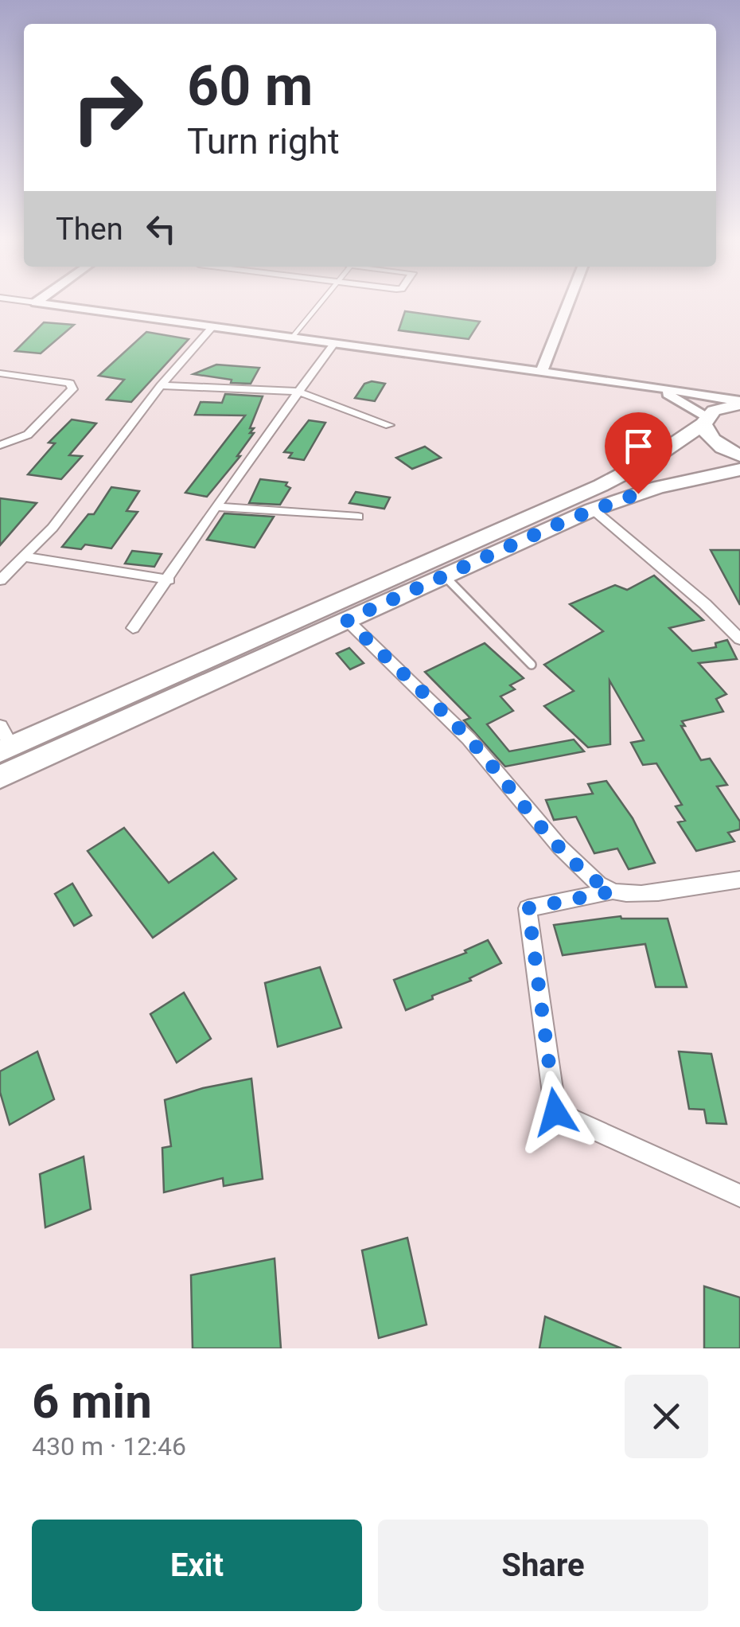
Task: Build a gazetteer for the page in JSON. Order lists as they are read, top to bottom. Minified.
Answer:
{"page":{"turn":["60 m","Turn right"],"then":"Then","heading":["6 min","430 m · 12:46"],"buttons":["Exit","Share"]}}
